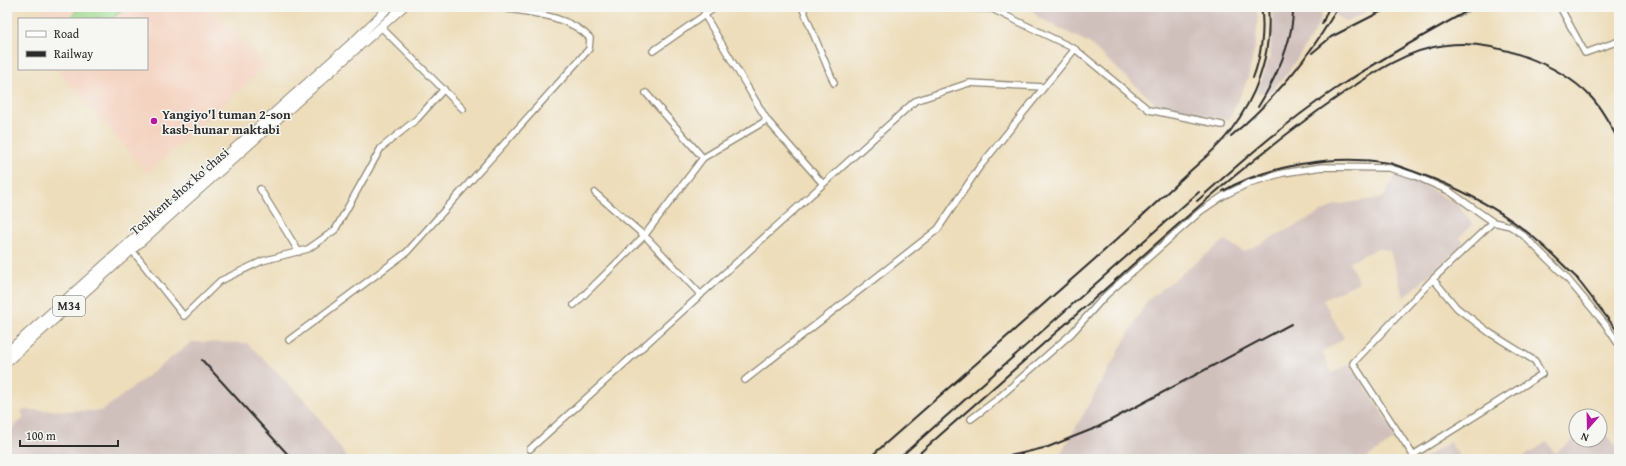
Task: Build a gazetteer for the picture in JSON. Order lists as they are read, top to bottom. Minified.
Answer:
{"streets":{"main road":["Toshkent shox ko'chasi","M34"]},"places":["Yangiyo'l tuman 2-son kasb-hunar maktabi"],"legend":["Road","Railway"],"scale_bar":"100 m","north":"bottom"}
